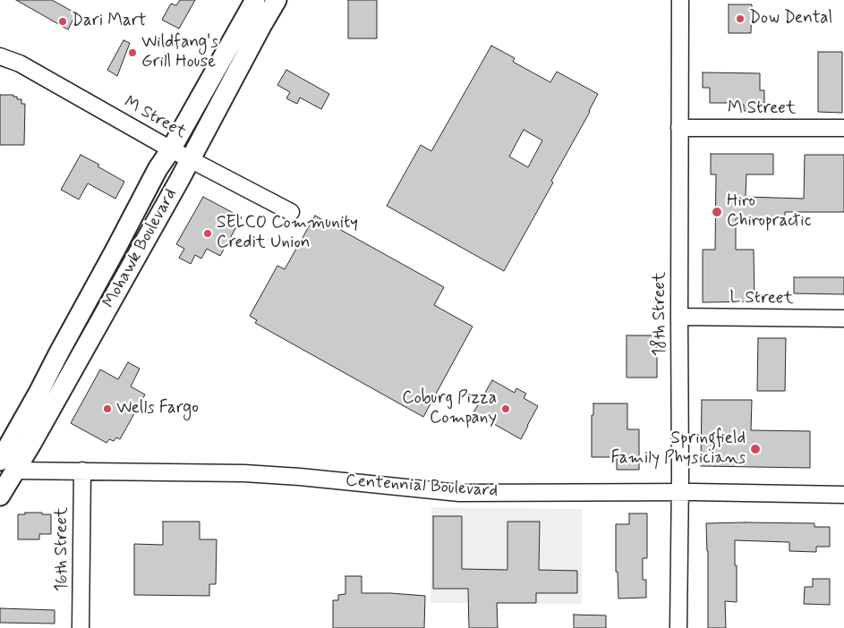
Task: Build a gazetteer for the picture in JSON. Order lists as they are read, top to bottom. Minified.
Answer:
{"streets":{"main road":["Mohawk Boulevard"],"street":["M Street","L Street","18th Street","Centennial Boulevard","16th Street"]},"crossings":[["M Street","Mohawk Boulevard"],["M Street","18th Street"],["Mohawk Boulevard","Centennial Boulevard"],["L Street","18th Street"],["18th Street","Centennial Boulevard"],["Centennial Boulevard","16th Street"]],"places":["Dow Dental","Dari Mart","Wildfang's Grill House","Hiro Chiropractic","SELCO Community Credit Union","Wells Fargo","Coburg Pizza Company","Springfield Family Physicians"]}
